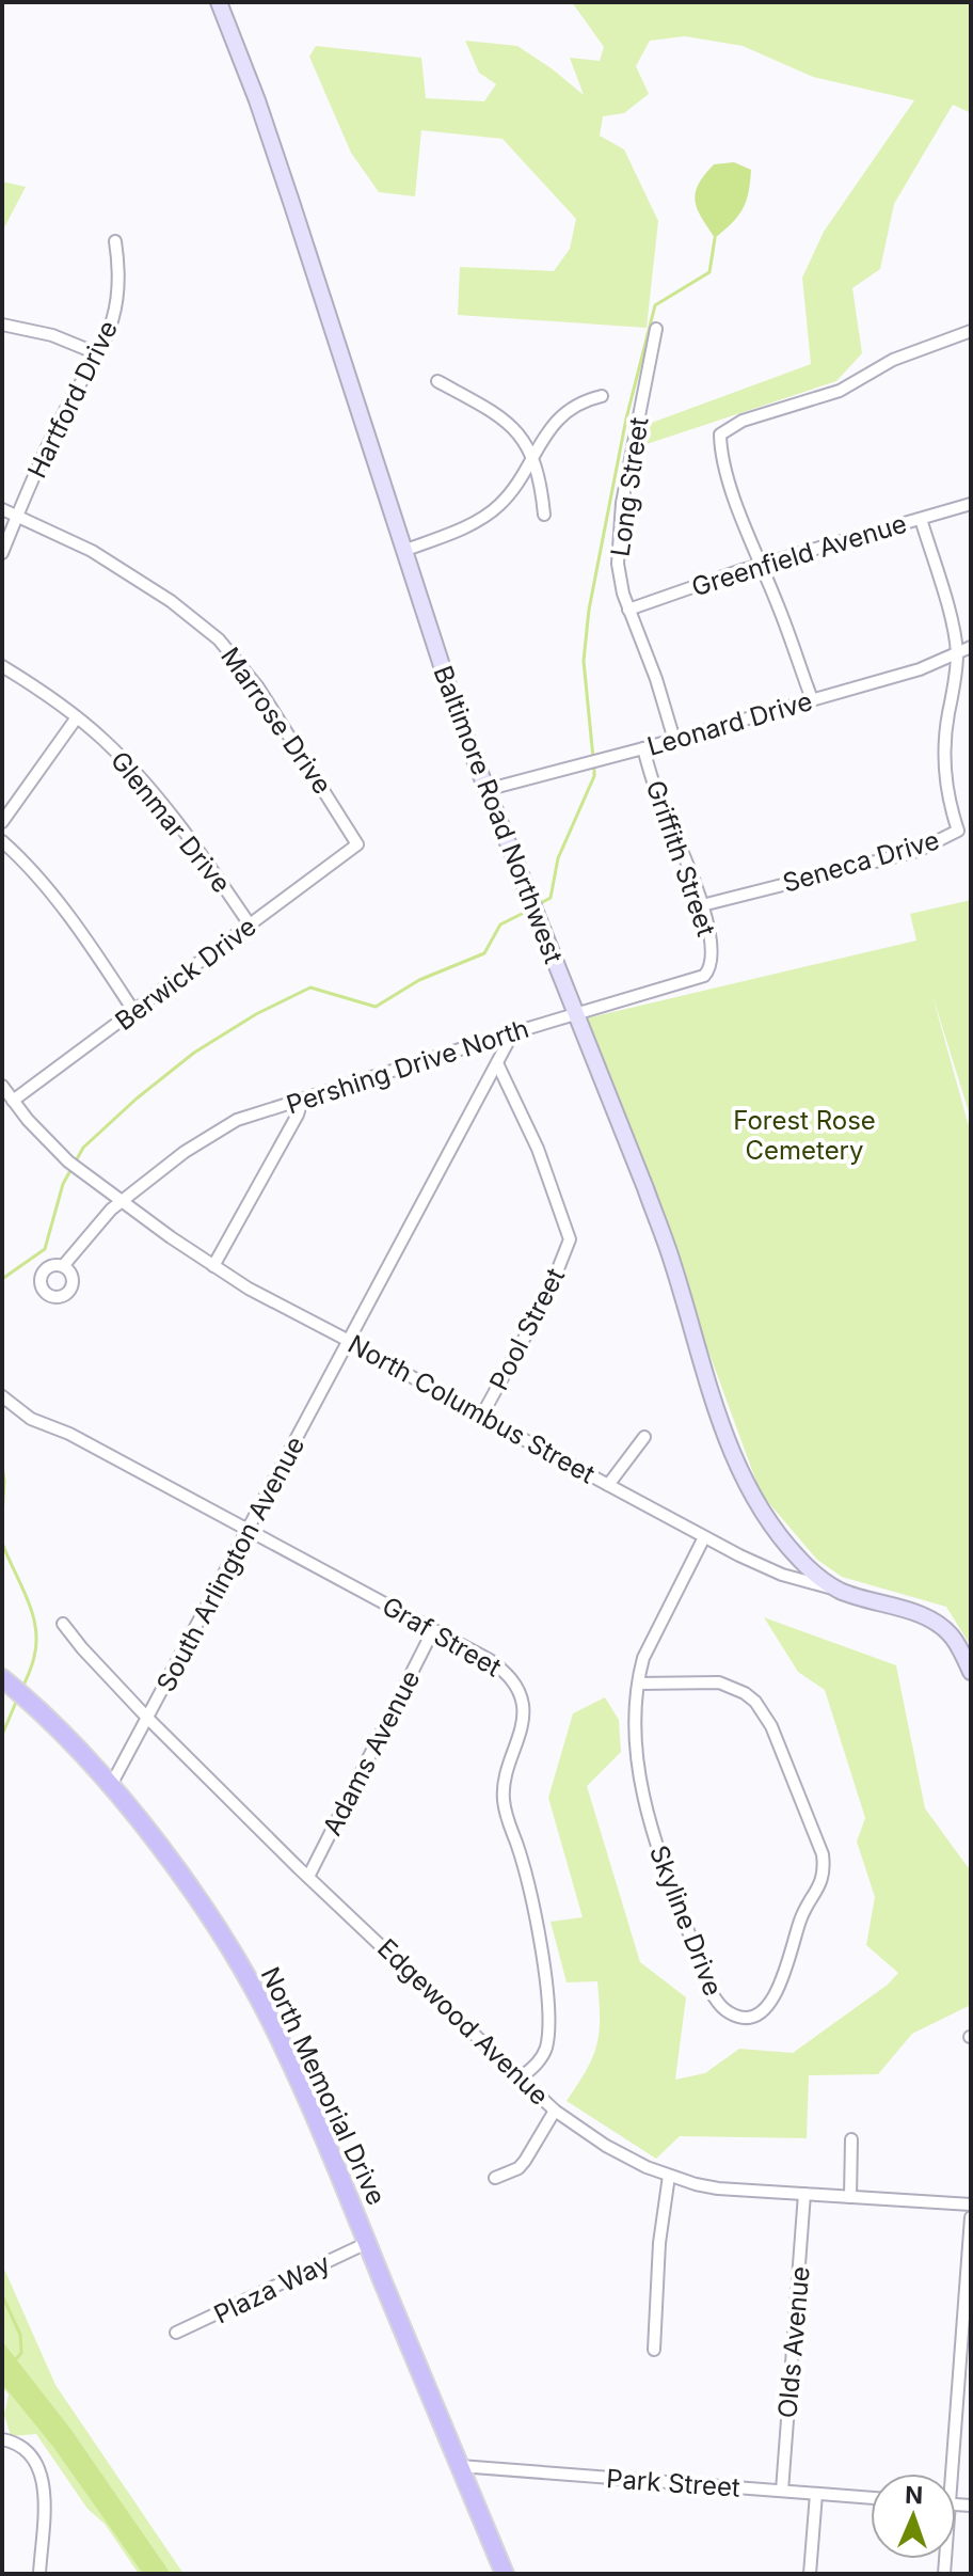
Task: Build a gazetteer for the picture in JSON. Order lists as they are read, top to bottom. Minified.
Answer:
{"streets":{"main road":["Baltimore Road Northwest","North Columbus Street","North Memorial Drive"],"street":["Hartford Drive","Long Street","Greenfield Avenue","Marrose Drive","Leonard Drive","Glenmar Drive","Griffith Street","Seneca Drive","Berwick Drive","Pershing Drive North","Pool Street","South Arlington Avenue","Graf Street","Adams Avenue","Skyline Drive","Edgewood Avenue","Plaza Way","Olds Avenue","Park Street"]},"crossings":[["Hartford Drive","Marrose Drive"],["Long Street","Greenfield Avenue"],["Long Street","Leonard Drive"],["Greenfield Avenue","Seneca Drive"],["Marrose Drive","Berwick Drive"],["Leonard Drive","Baltimore Road Northwest"],["Leonard Drive","Griffith Street"],["Leonard Drive","Seneca Drive"],["Baltimore Road Northwest","Pershing Drive North"],["Baltimore Road Northwest","North Columbus Street"],["Glenmar Drive","Berwick Drive"],["Griffith Street","Seneca Drive"],["Griffith Street","Pershing Drive North"],["Berwick Drive","North Columbus Street"],["Pershing Drive North","North Columbus Street"],["Pershing Drive North","South Arlington Avenue"],["Pool Street","North Columbus Street"],["Pool Street","South Arlington Avenue"],["North Columbus Street","South Arlington Avenue"],["North Columbus Street","Skyline Drive"],["South Arlington Avenue","Graf Street"],["South Arlington Avenue","Edgewood Avenue"],["South Arlington Avenue","North Memorial Drive"],["Graf Street","Adams Avenue"],["Graf Street","Edgewood Avenue"],["Adams Avenue","Edgewood Avenue"],["Edgewood Avenue","Olds Avenue"],["North Memorial Drive","Plaza Way"],["North Memorial Drive","Park Street"],["Olds Avenue","Park Street"]],"parks":["Forest Rose Cemetery"],"north":"top"}
